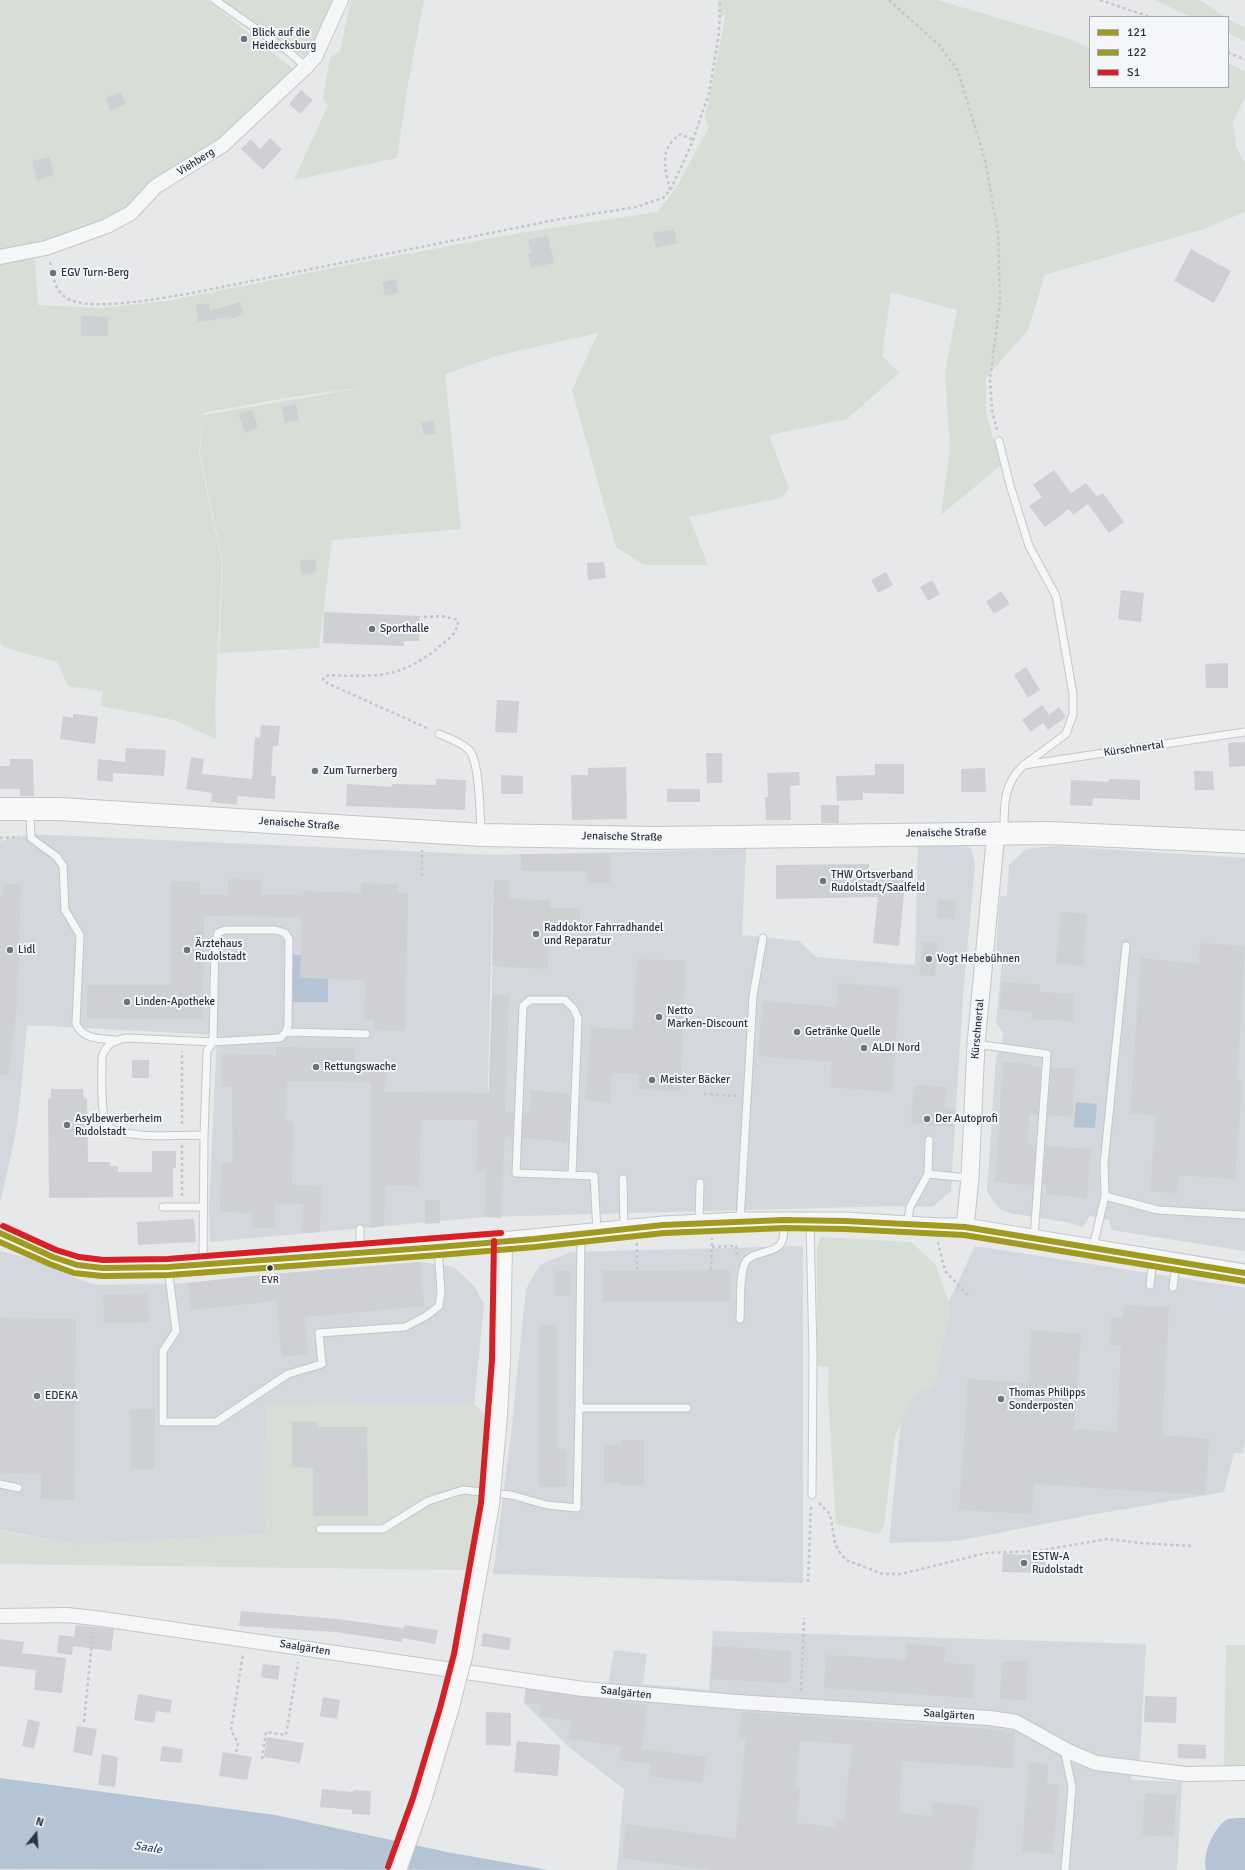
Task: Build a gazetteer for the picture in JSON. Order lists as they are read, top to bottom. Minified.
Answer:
{"streets":{"main road":["Jenaische Straße"],"street":["Viehberg","Kürschnertal","Saalgärten"]},"crossings":[["Kürschnertal","Jenaische Straße"]],"water":["Saale"],"places":["Blick auf die Heidecksburg","EGV Turn-Berg","Sporthalle","Zum Turnerberg","THW Ortsverband Rudolstadt/Saalfeld","Raddoktor Fahrradhandel und Reparatur","Lidl","Ärztehaus Rudolstadt","Vogt Hebebühnen","Linden-Apotheke","Netto Marken-Discount","Getränke Quelle","ALDI Nord","Rettungswache","Meister Bäcker","Der Autoprofi","Asylbewerberheim Rudolstadt","EVR","EDEKA","Thomas Philipps Sonderposten","ESTW-A Rudolstadt"],"lines":["transit line 121","transit line S1","transit line 122"],"legend":["121","122","S1"],"north":"top"}
